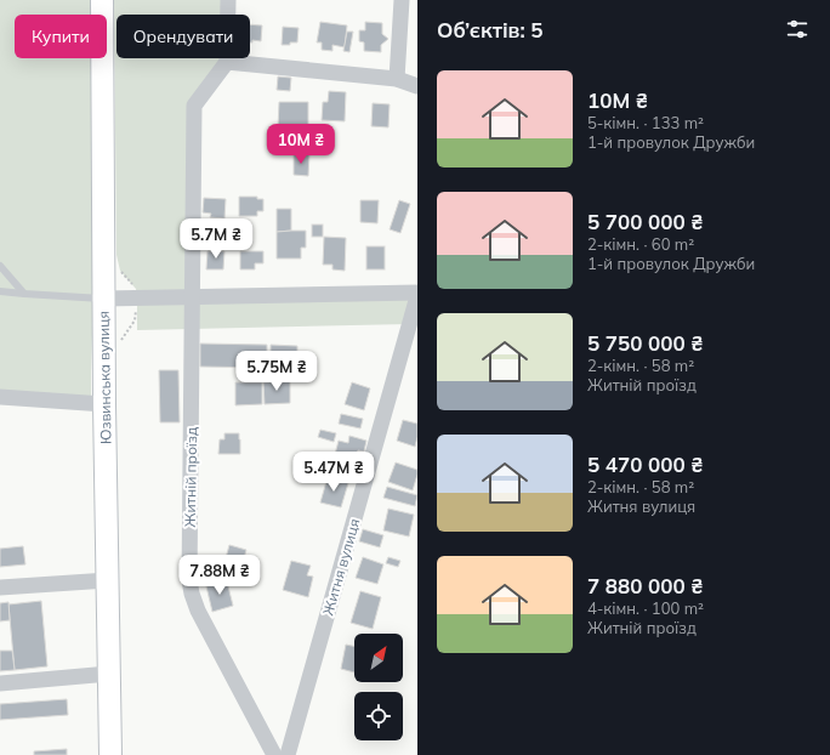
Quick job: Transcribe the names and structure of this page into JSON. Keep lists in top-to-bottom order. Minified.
{"streets":{"main road":["Юзвинська вулиця"],"street":["Житній проїзд","Житня вулиця"]},"north":"top right","page":{"heading":"Об’єктів: 5","chip":["Купити","Орендувати"],"list":[{"name":"10M ₴","note":"5-кімн. · 133 m² · 1-й провулок Дружби"},{"name":"5 700 000 ₴","note":"2-кімн. · 60 m² · 1-й провулок Дружби"},{"name":"5 750 000 ₴","note":"2-кімн. · 58 m² · Житній проїзд"},{"name":"5 470 000 ₴","note":"2-кімн. · 58 m² · Житня вулиця"},{"name":"7 880 000 ₴","note":"4-кімн. · 100 m² · Житній проїзд"}],"price":["10M ₴","5.7M ₴","5.75M ₴","5.47M ₴","7.88M ₴"]}}
